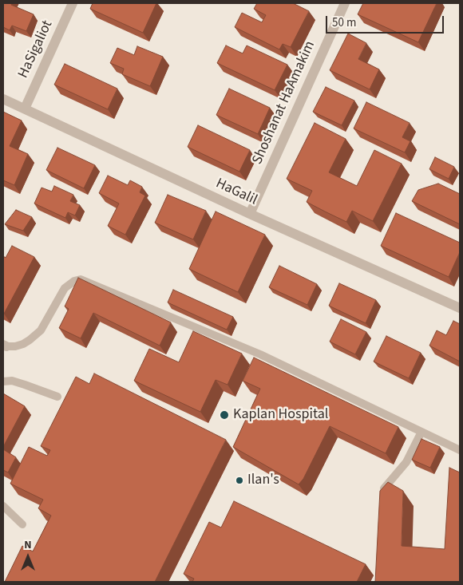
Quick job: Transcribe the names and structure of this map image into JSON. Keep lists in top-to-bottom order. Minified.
{"streets":{"street":["HaSigaliot","Shoshanat HaAmakim","HaGalil"]},"crossings":[["HaSigaliot","HaGalil"],["Shoshanat HaAmakim","HaGalil"]],"places":["Kaplan Hospital","Ilan's"],"scale_bar":"50 m","north":"top"}
